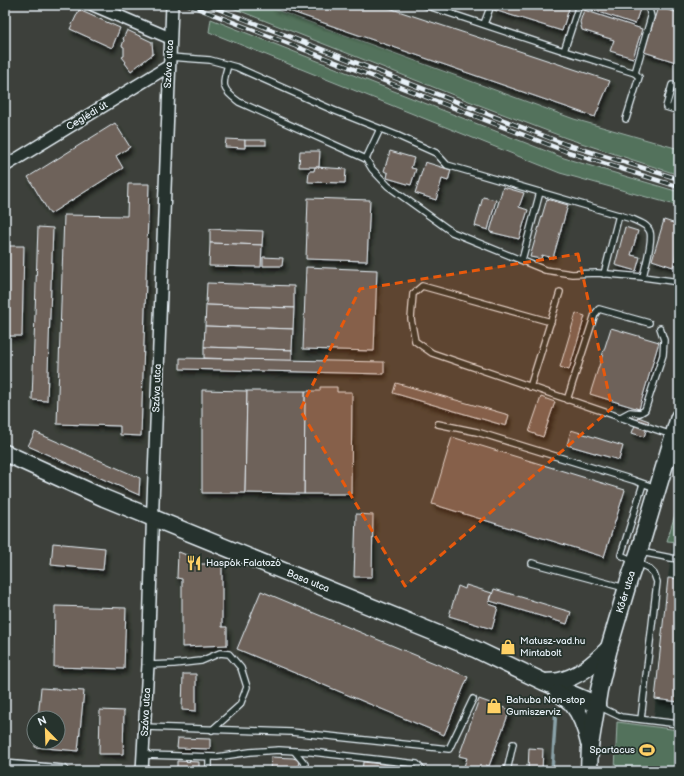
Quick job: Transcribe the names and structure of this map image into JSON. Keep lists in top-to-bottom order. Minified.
{"streets":{"street":["Száva utca","Ceglédi út","Basa utca","Kőér utca"]},"crossings":[["Száva utca","Ceglédi út"],["Száva utca","Basa utca"],["Basa utca","Kőér utca"]],"places":{"restaurant":["Haspók Falatozó"],"shop":["Matusz-vad.hu Mintabolt","Bahuba Non-stop Gumiszerviz"],"sports":["Spartacus"]},"north":"top left"}
